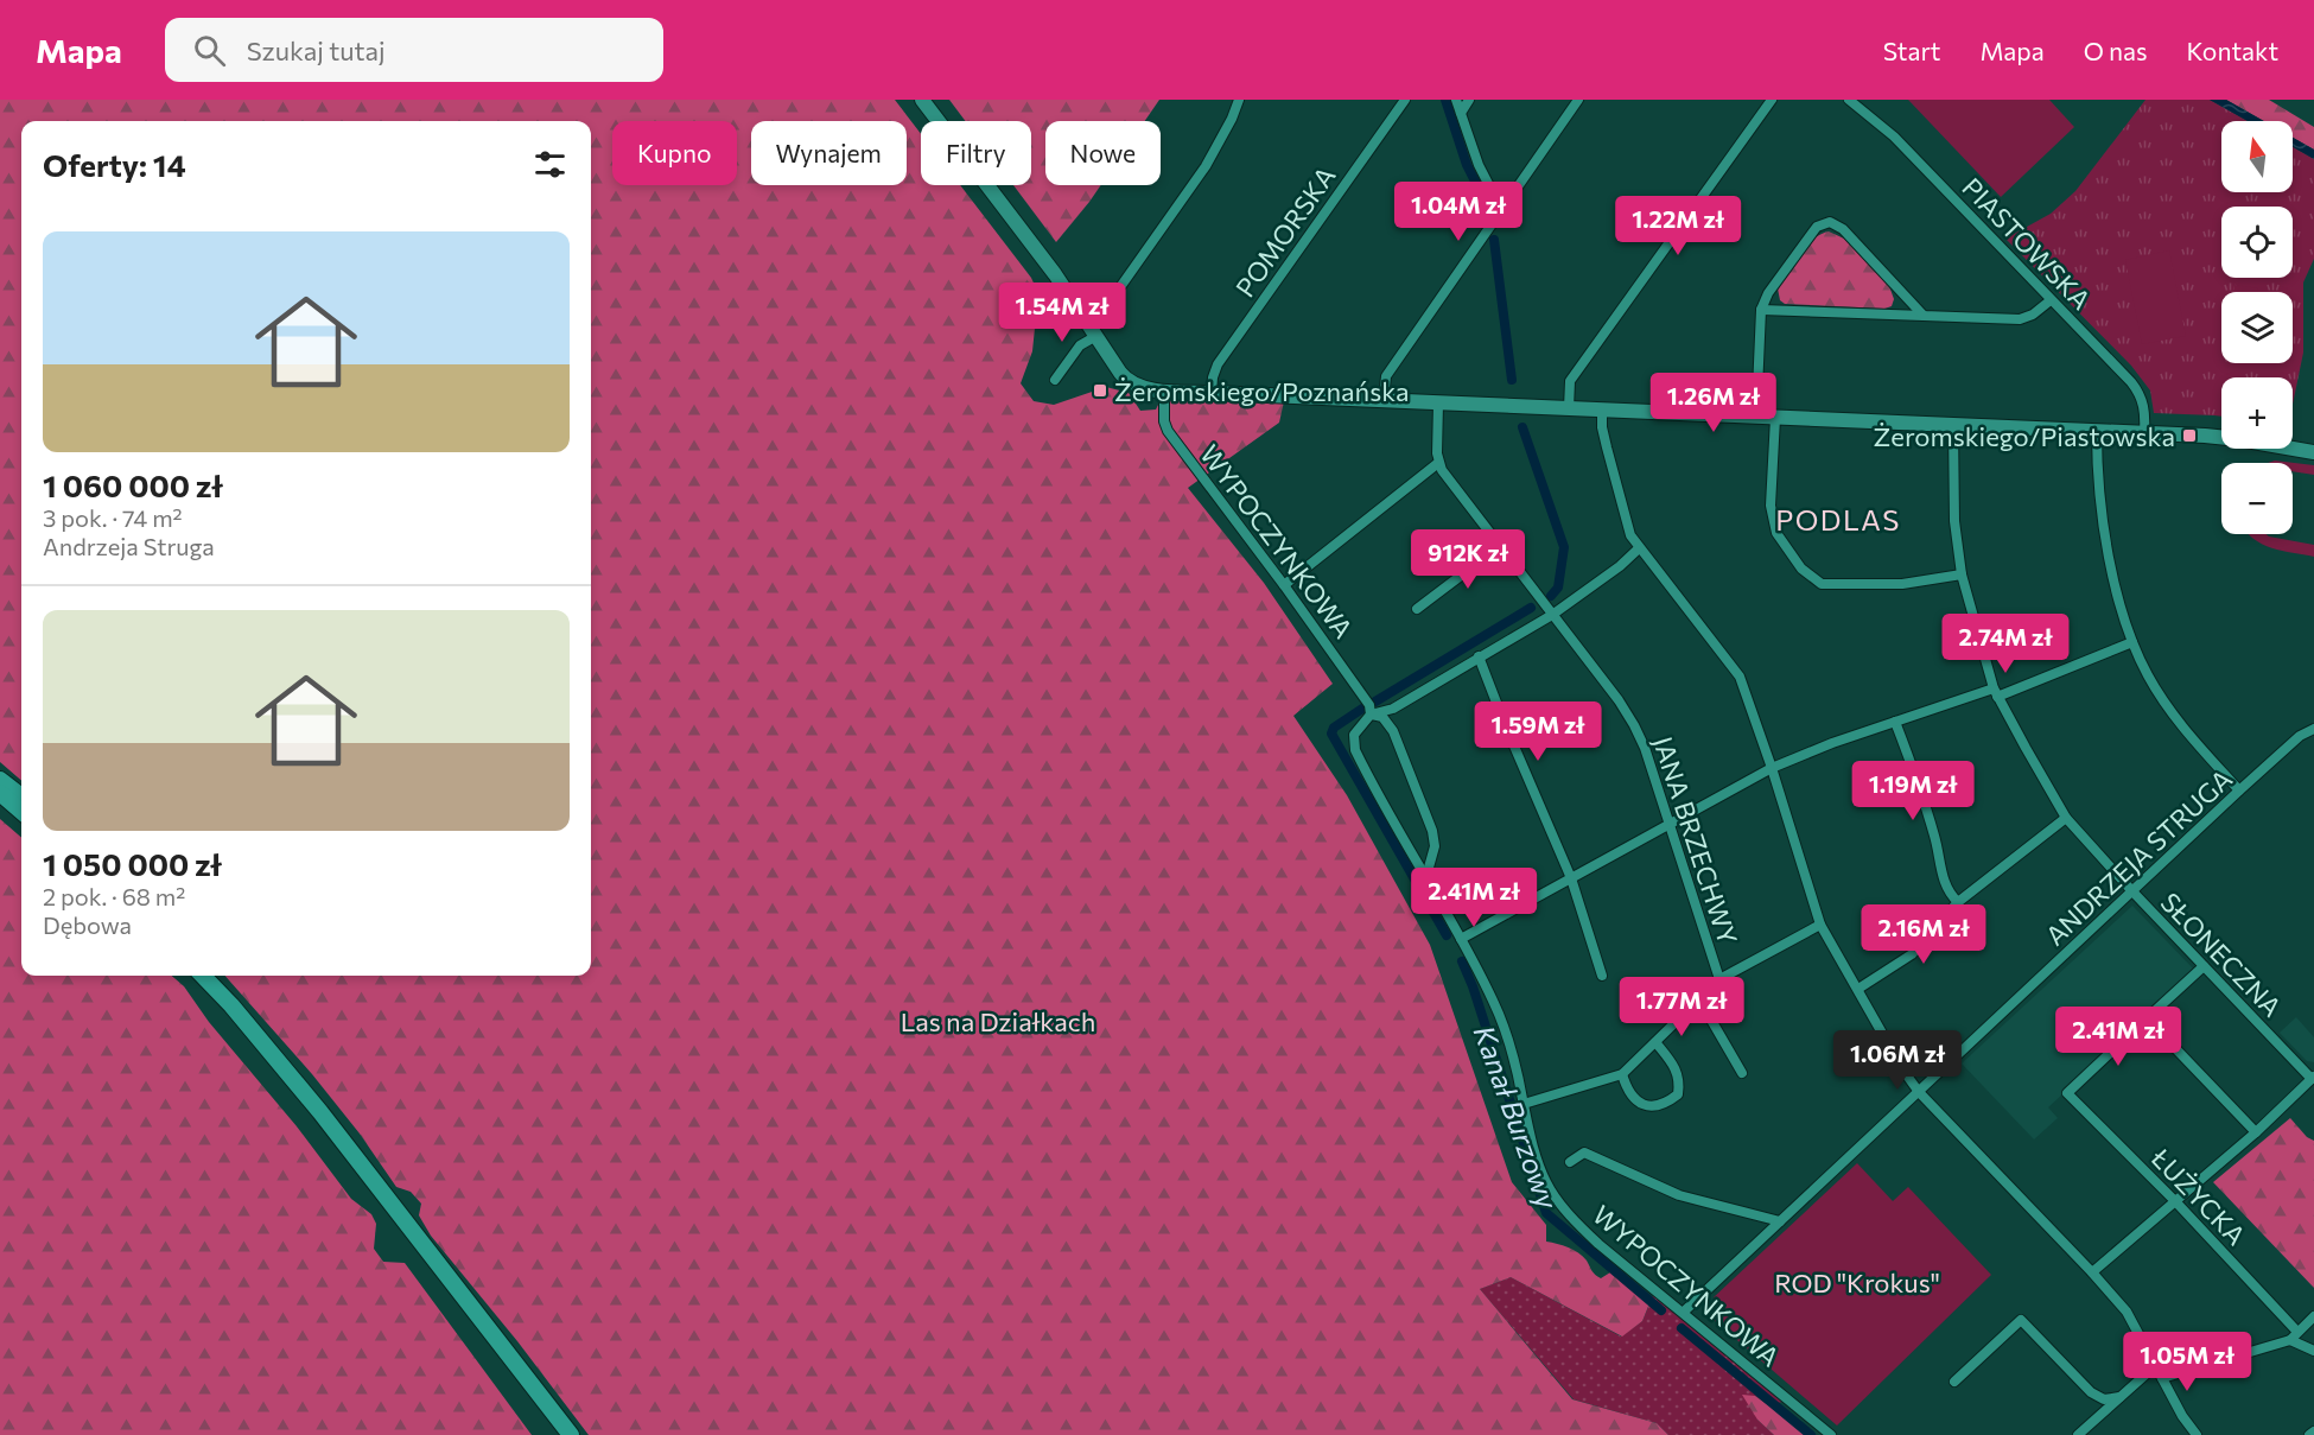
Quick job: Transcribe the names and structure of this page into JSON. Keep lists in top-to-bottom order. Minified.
{"streets":{"street":["POMORSKA","PIASTOWSKA","WYPOCZYNKOWA","JANA BRZECHWY","ANDRZEJA STRUGA","SŁONECZNA","ŁUŻYCKA"]},"crossings":[["WYPOCZYNKOWA","JANA BRZECHWY"],["WYPOCZYNKOWA","ANDRZEJA STRUGA"],["ANDRZEJA STRUGA","SŁONECZNA"]],"districts":["PODLAS"],"water":["Kanał Burzowy"],"parks":["Las na Działkach","ROD \"Krokus\""],"places":{"transit":["Żeromskiego/Poznańska","Żeromskiego/Piastowska"]},"north":"top","page":{"header":"Mapa","search":"Szukaj tutaj","nav":["Start","Mapa","O nas","Kontakt"],"map_buttons":["+","−"],"chip":["Kupno","Wynajem","Filtry","Nowe"],"heading":"Oferty: 14","price":["1.04M zł","1.22M zł","1.54M zł","1.26M zł","912K zł","2.74M zł","1.59M zł","1.19M zł","2.41M zł","2.16M zł","1.77M zł","2.41M zł","1.06M zł","1.05M zł"],"list":[{"name":"1 060 000 zł","note":"3 pok. · 74 m² · Andrzeja Struga"},{"name":"1 050 000 zł","note":"2 pok. · 68 m² · Dębowa"}]}}
